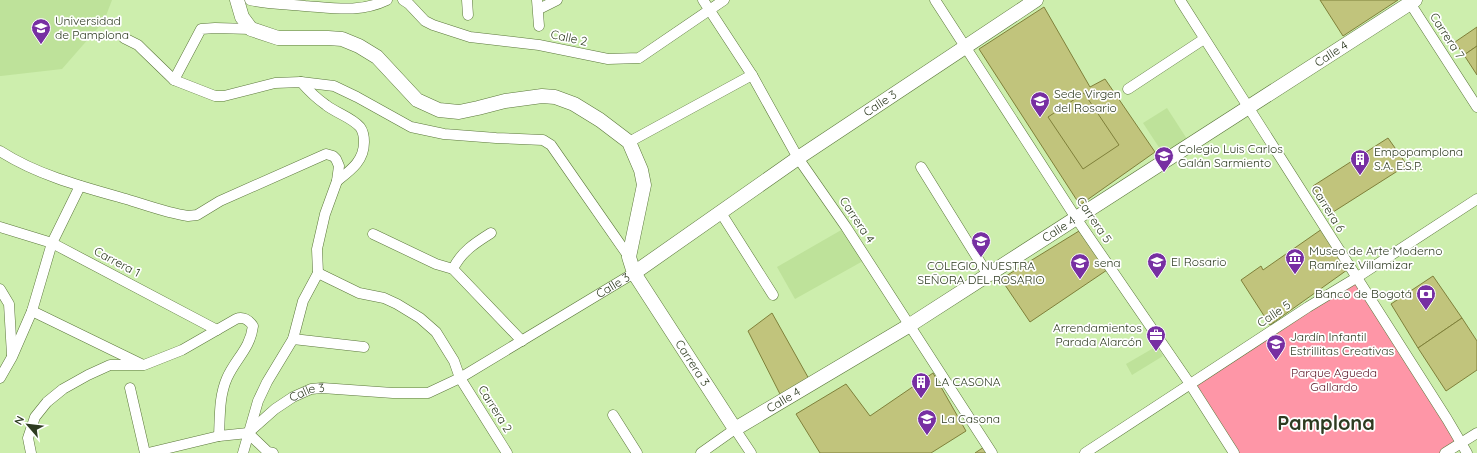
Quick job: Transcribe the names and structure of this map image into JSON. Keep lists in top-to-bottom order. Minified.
{"streets":{"main road":["Calle 4","Calle 3","Carrera 3"],"street":["Carrera 7","Calle 2","Carrera 6","Carrera 4","Carrera 5","Carrera 1","Calle 5","Carrera 2"]},"crossings":[["Carrera 7","Calle 4"],["Calle 2","Carrera 4"],["Calle 4","Carrera 6"],["Calle 4","Carrera 4"],["Calle 4","Carrera 5"],["Calle 4","Carrera 3"],["Calle 3","Carrera 4"],["Calle 3","Carrera 5"],["Calle 3","Carrera 3"],["Calle 3","Carrera 2"],["Carrera 6","Calle 5"],["Carrera 5","Calle 5"]],"districts":["Pamplona"],"parks":["Parque Agueda Gallardo"],"places":{"school or university":["Universidad de Pamplona","Sede Virgen del Rosario","Colegio Luis Carlos Galán Sarmiento","COLEGIO NUESTRA SEÑORA DEL ROSARIO","El Rosario","sena","Jardín Infantil Estrillitas Creativas","La Casona"],"building":["Empopamplona S.A. E.S.P.","LA CASONA"],"museum":["Museo de Arte Moderno Ramírez Villamizar"],"bank":["Banco de Bogotá"],"office":["Arrendamientos Parada Alarcón"]},"north":"top left"}
